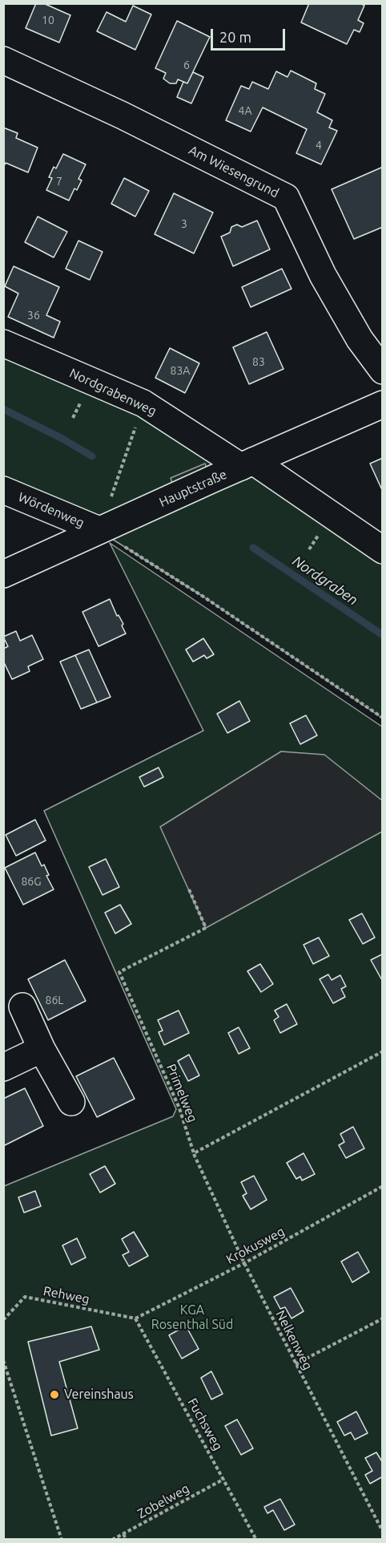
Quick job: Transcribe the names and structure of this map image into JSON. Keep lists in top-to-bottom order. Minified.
{"streets":{"street":["Am Wiesengrund","Nordgrabenweg","Hauptstraße","Wördenweg"],"path":["Primelweg","Krokusweg","Rehweg","Nelkenweg","Fuchsweg","Zobelweg"]},"crossings":[["Nordgrabenweg","Hauptstraße"],["Hauptstraße","Wördenweg"],["Primelweg","Nelkenweg"],["Krokusweg","Rehweg"],["Krokusweg","Nelkenweg"],["Krokusweg","Fuchsweg"],["Rehweg","Fuchsweg"],["Fuchsweg","Zobelweg"]],"water":["Nordgraben"],"parks":["KGA Rosenthal Süd"],"places":["Vereinshaus"],"house_numbers":["10","6","4A","4","7","3","36","83","83A","86G","86L"],"scale_bar":"20 m"}
